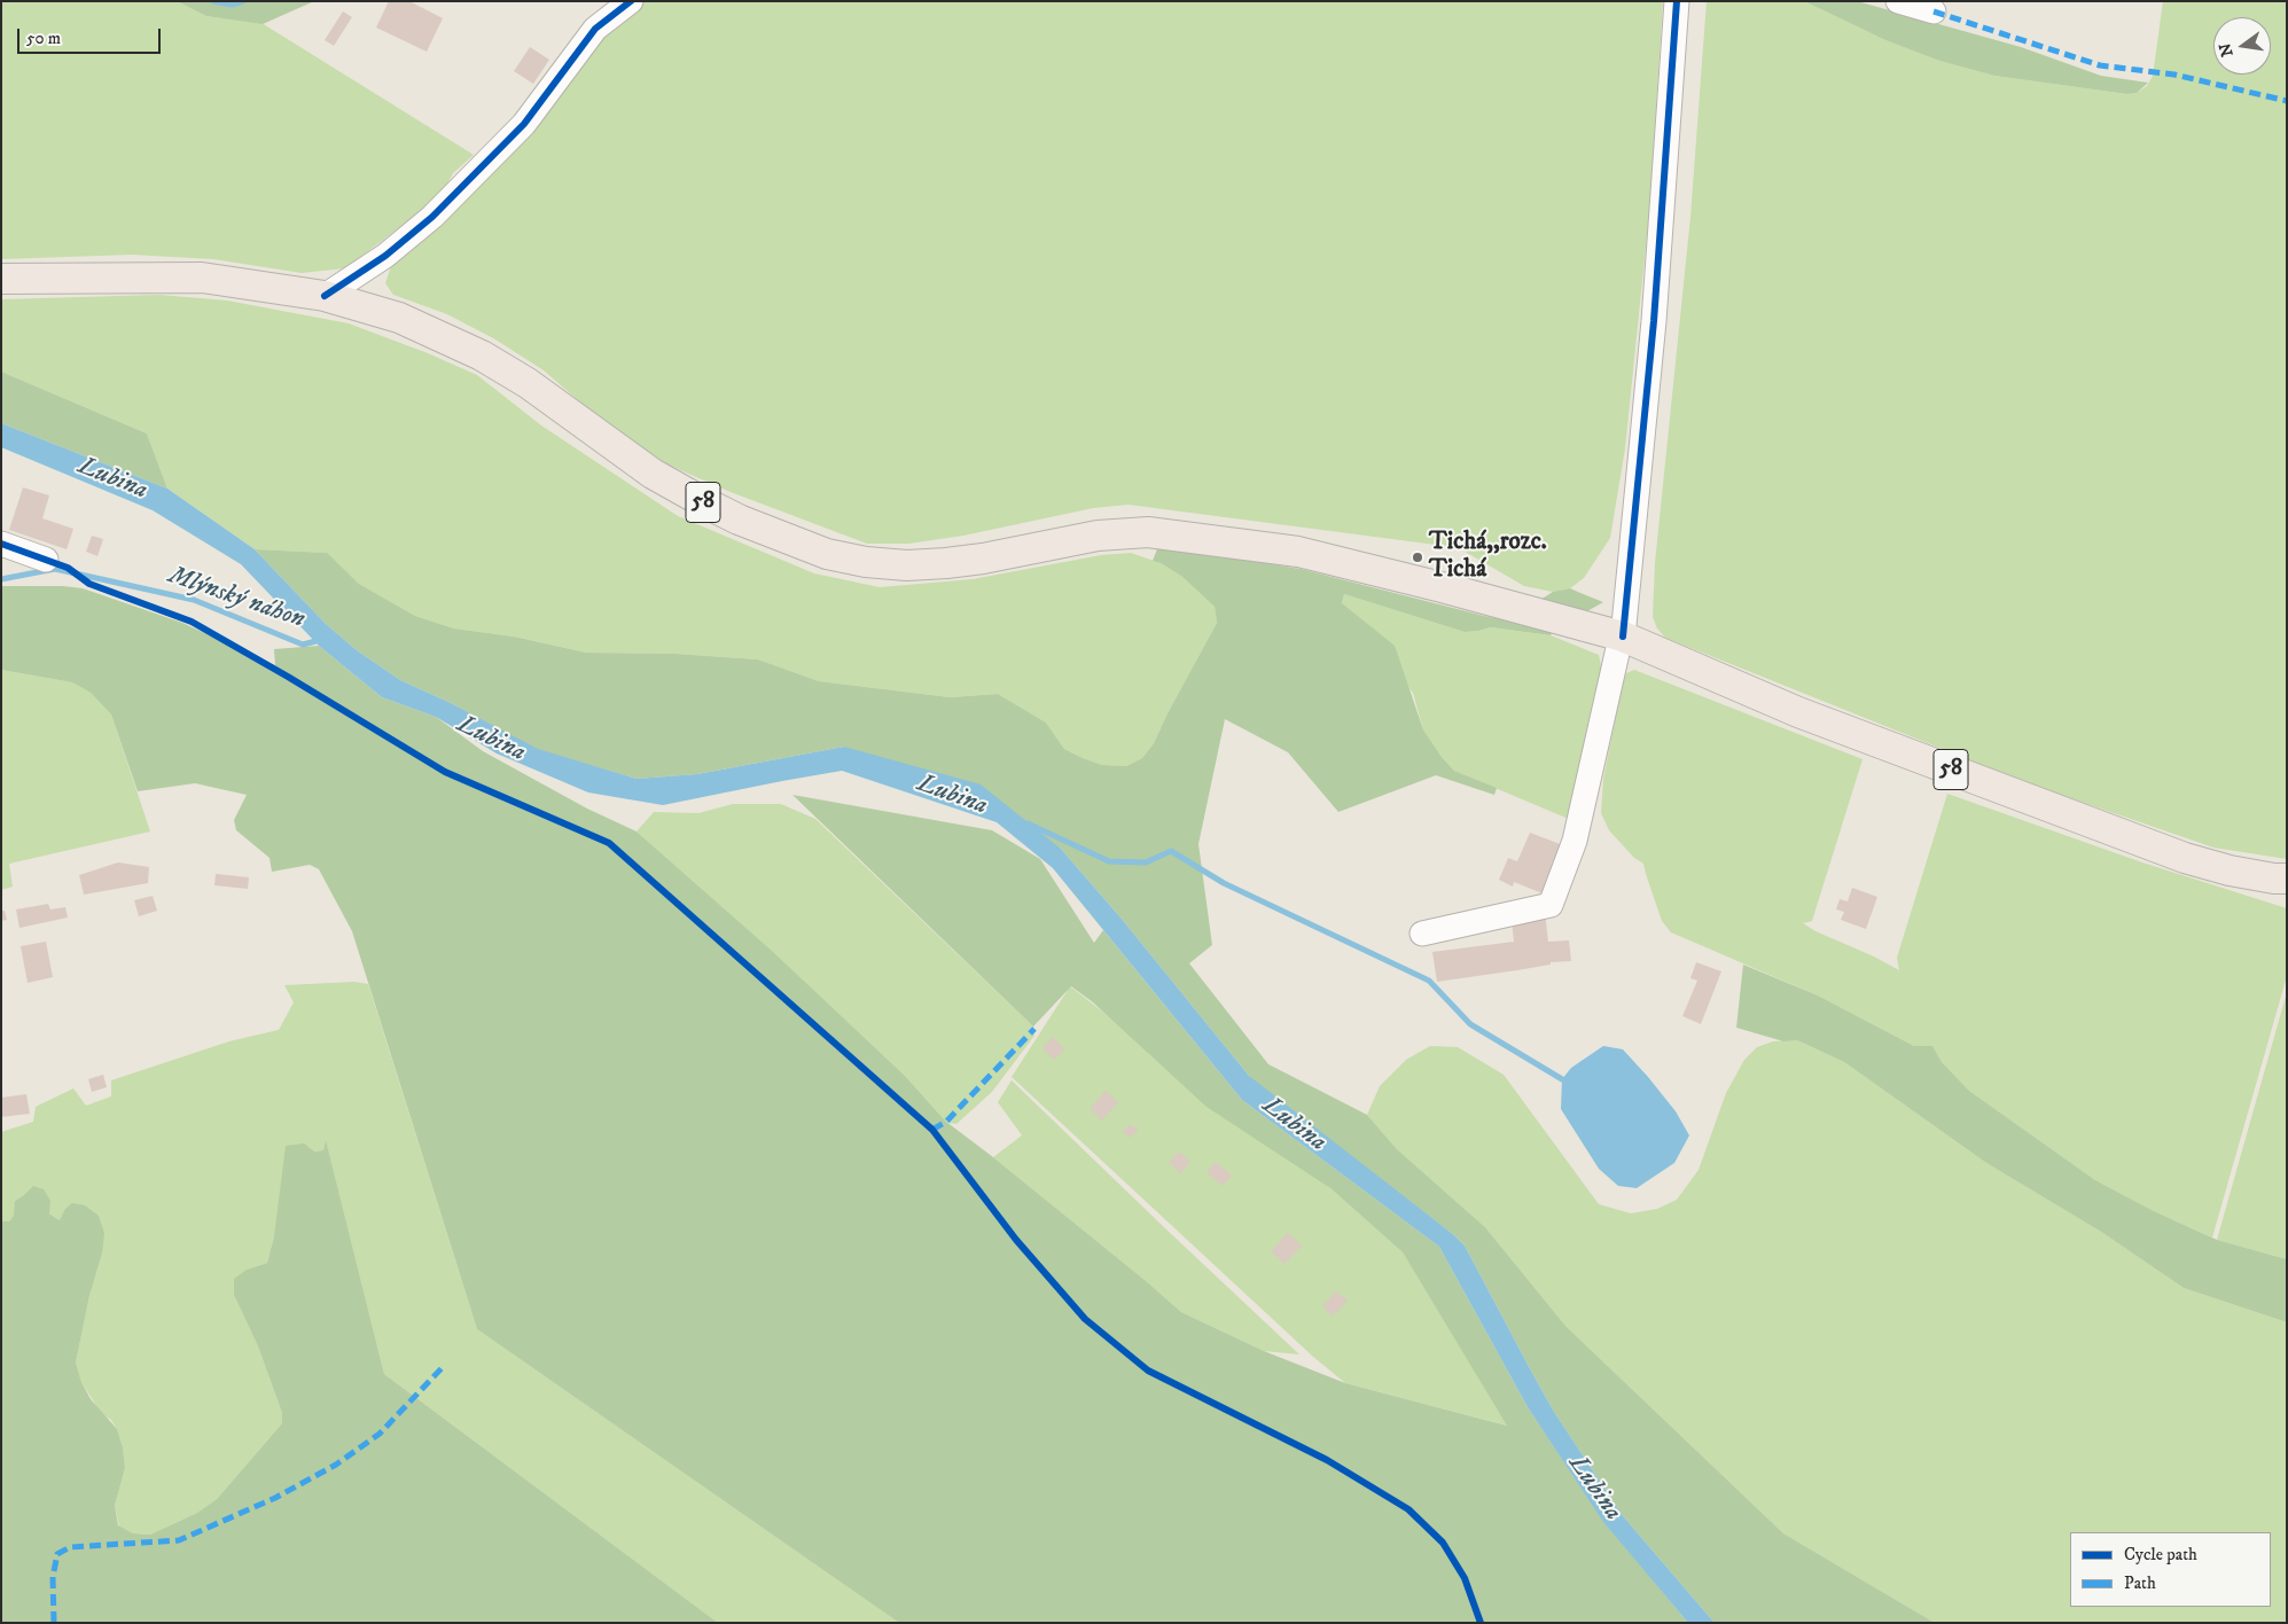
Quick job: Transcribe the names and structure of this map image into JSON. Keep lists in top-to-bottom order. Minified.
{"streets":{"main road":["58"]},"water":["Lubina","Mlýnský náhon"],"places":["Tichá,,rozc. Tichá"],"legend":["Cycle path","Path"],"scale_bar":"50 m","north":"left"}
